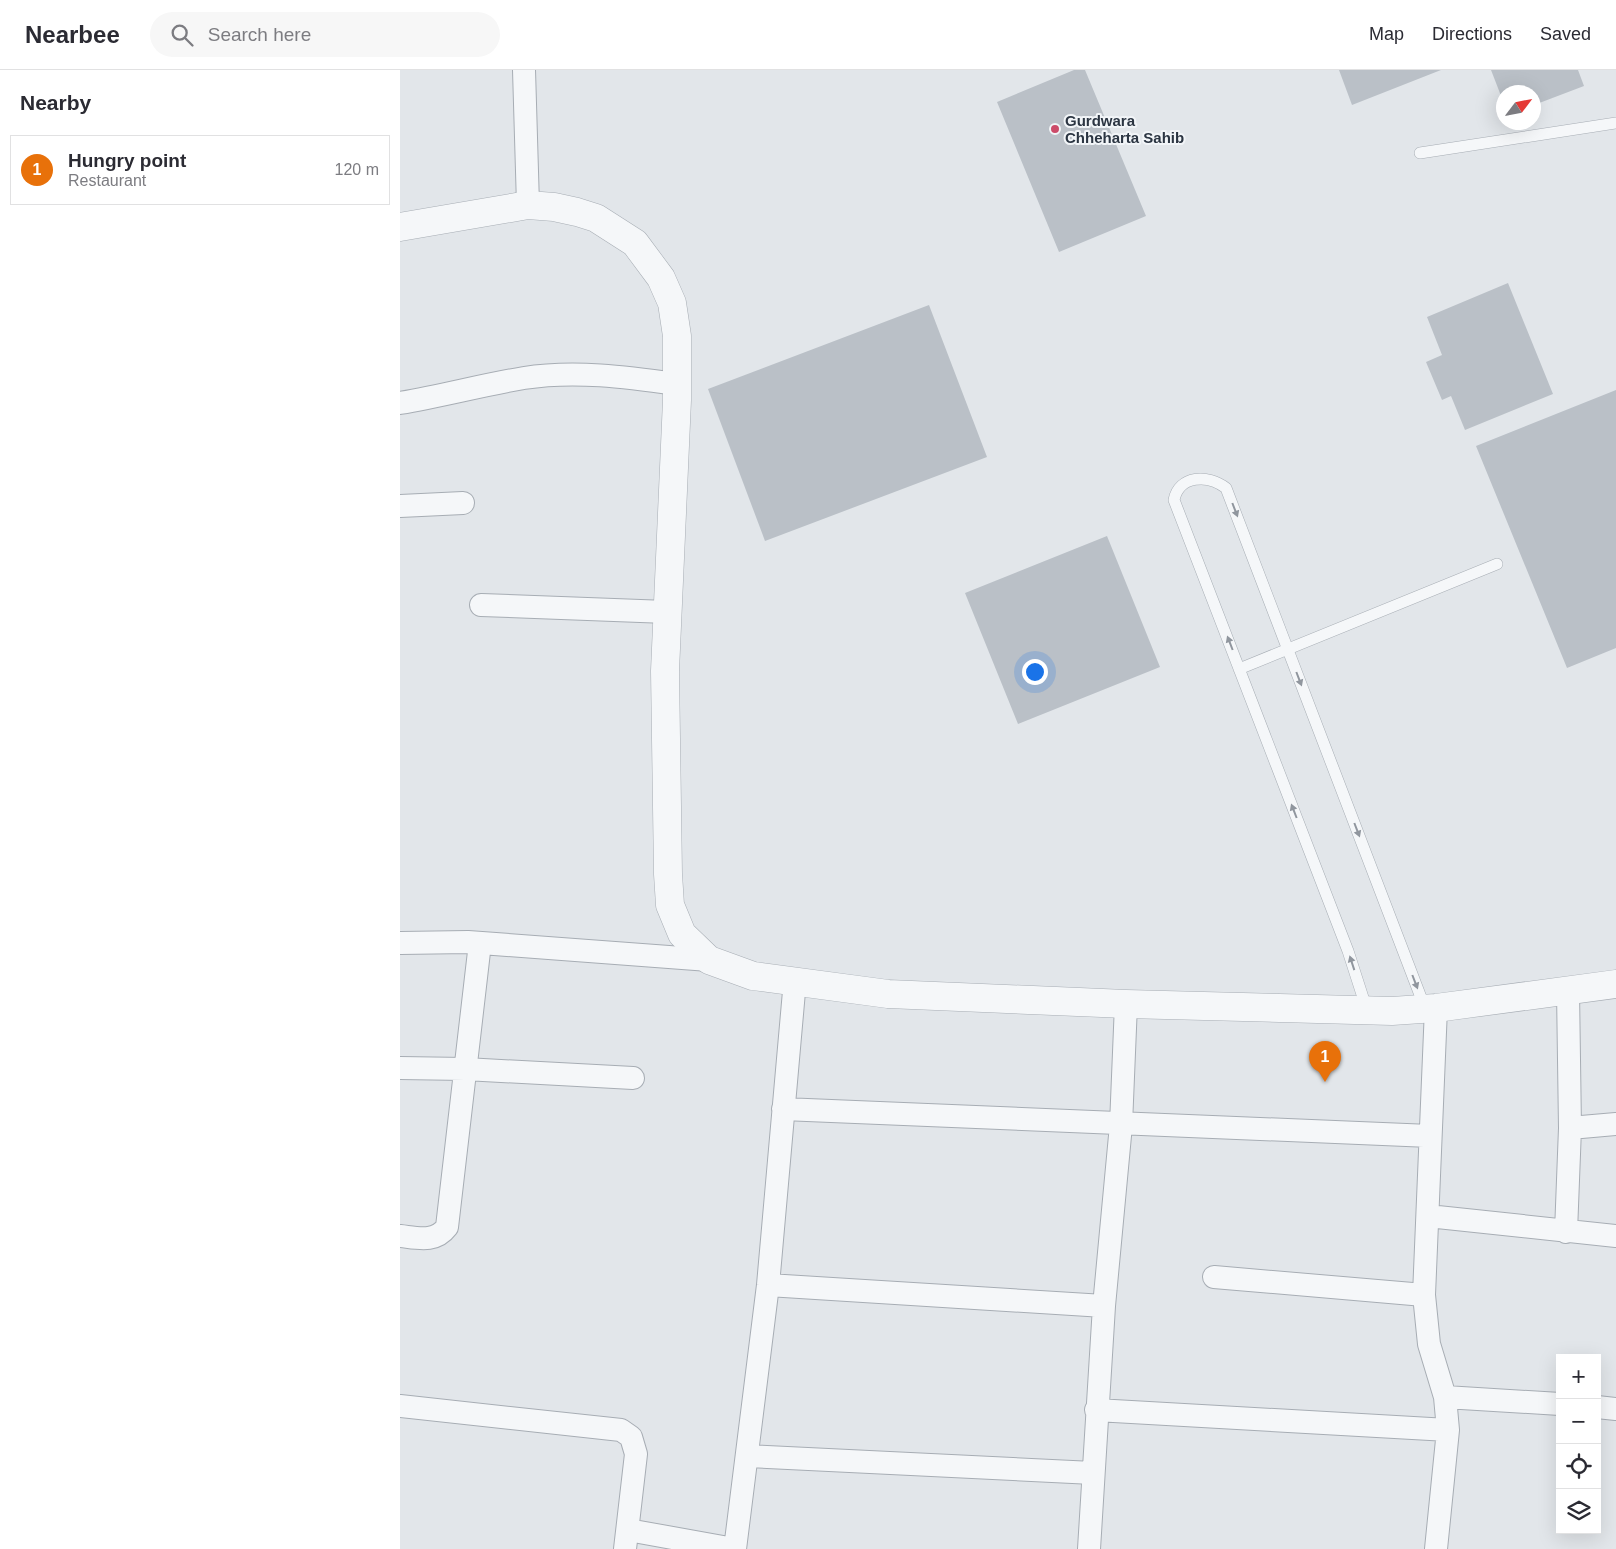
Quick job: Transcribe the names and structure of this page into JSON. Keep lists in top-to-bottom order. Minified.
{"places":["Gurdwara Chheharta Sahib"],"north":"top right","page":{"header":"Nearbee","search":"Search here","nav":["Map","Directions","Saved"],"heading":"Nearby","list":[{"mark":"1","name":"Hungry point","note":"Restaurant","value":"120 m"}],"pins":"1","map_buttons":["+","−"]}}
